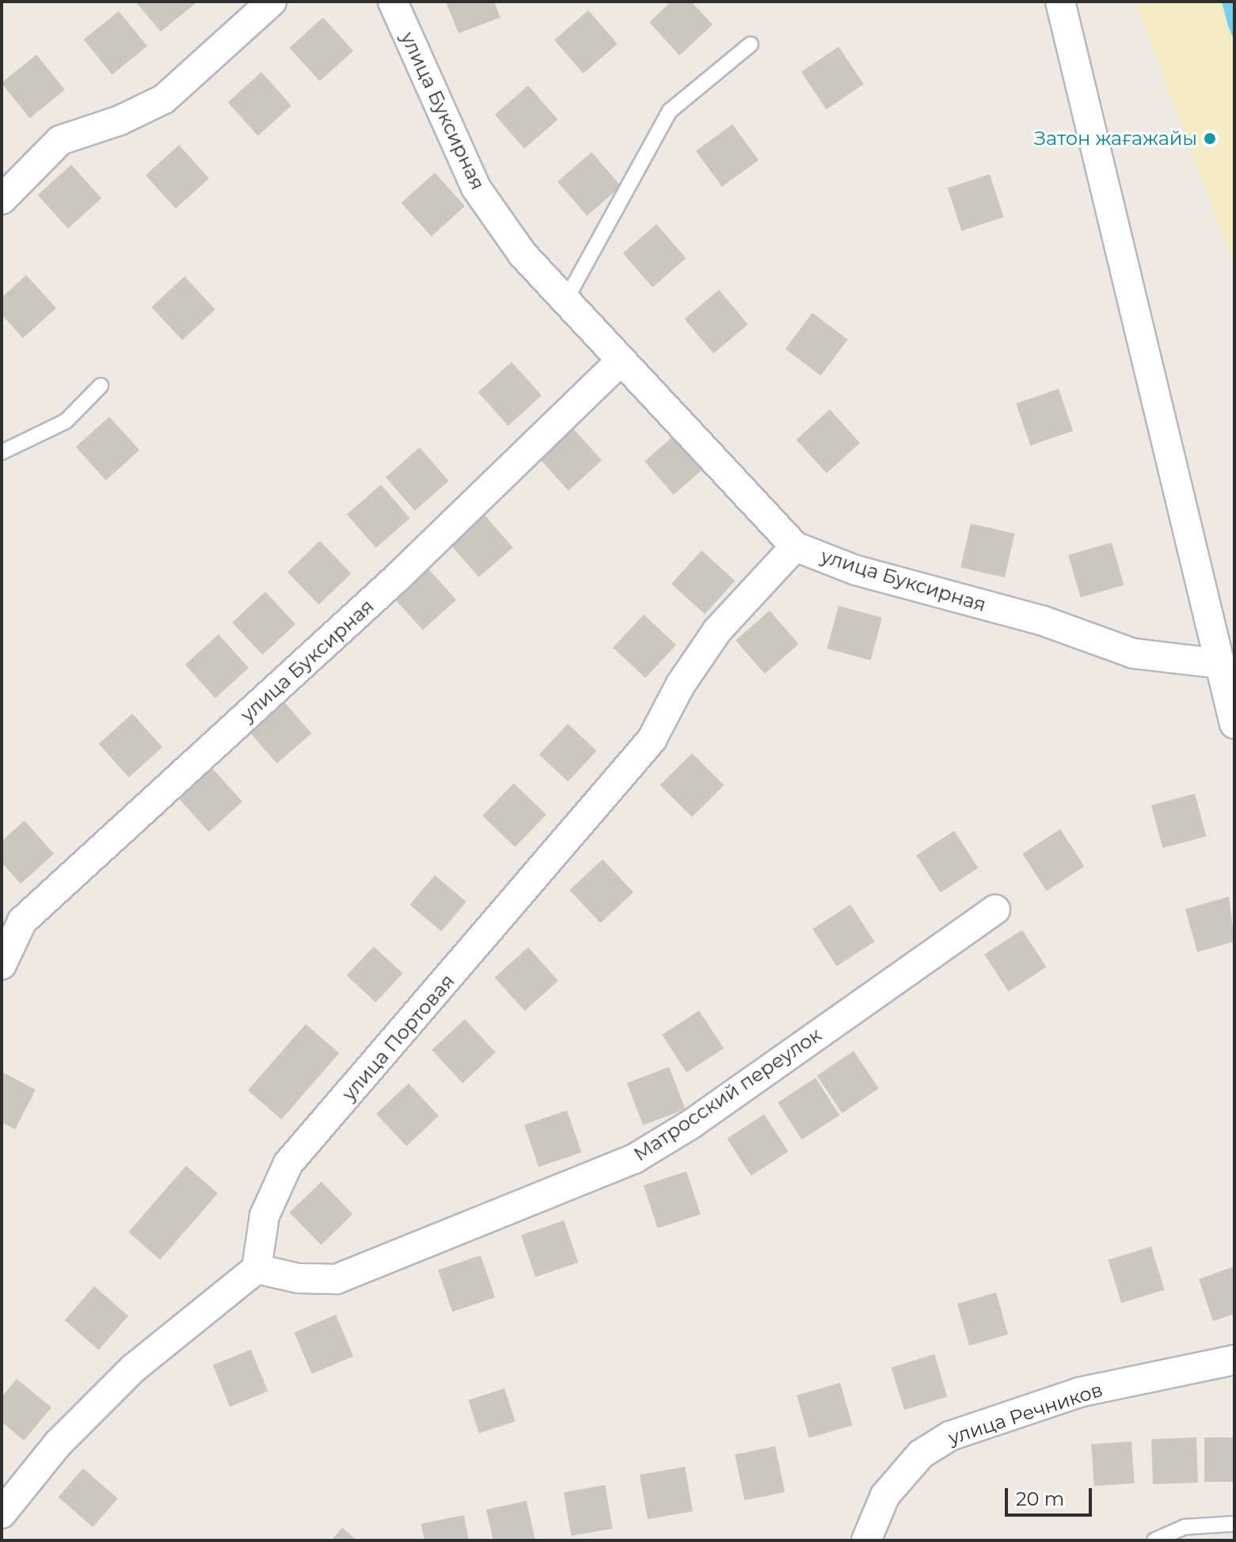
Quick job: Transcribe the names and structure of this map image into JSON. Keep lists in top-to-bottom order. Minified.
{"streets":{"street":["улица Буксирная","улица Портовая","Матросский переулок","улица Речников"]},"crossings":[["улица Буксирная","улица Портовая"],["улица Портовая","Матросский переулок"]],"places":["Затон жағажайы"],"scale_bar":"20 m"}
